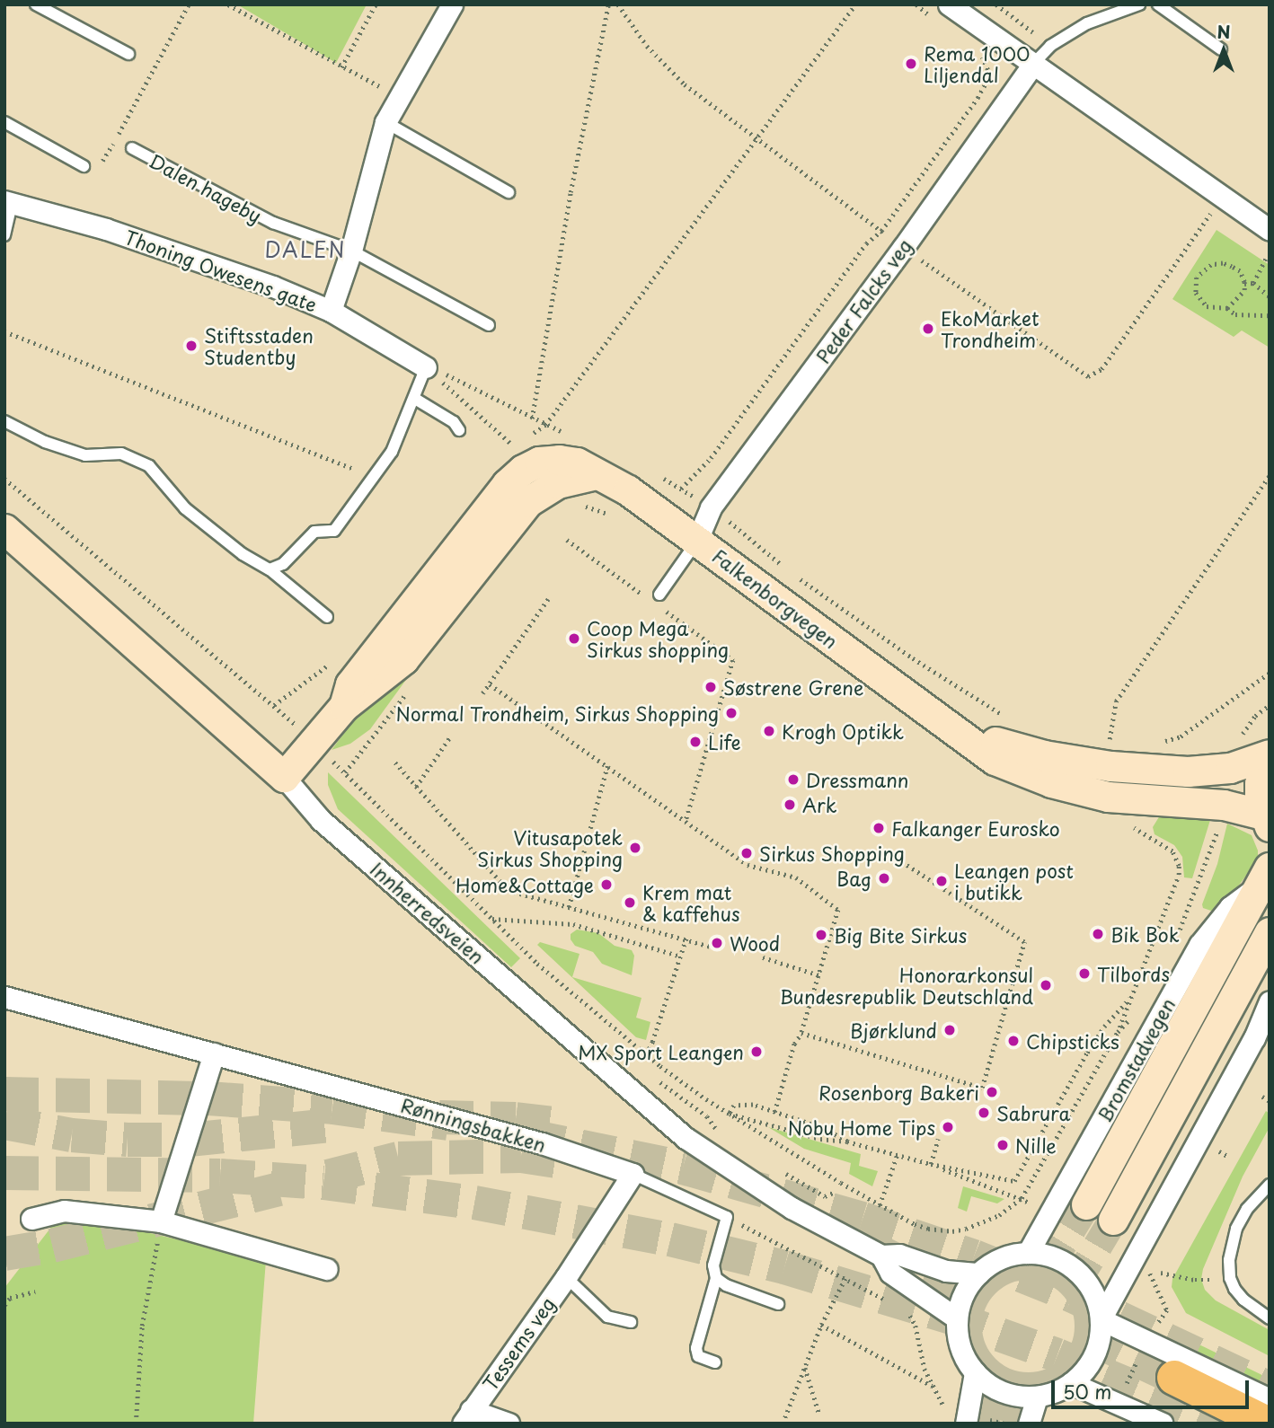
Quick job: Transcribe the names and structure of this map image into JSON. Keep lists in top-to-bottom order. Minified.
{"streets":{"main road":["Falkenborgvegen","Innherredsveien","Bromstadvegen"],"street":["Thoning Owesens gate","Peder Falcks veg","Rønningsbakken","Tessems veg"],"lane":["Dalen hageby"]},"crossings":[["Peder Falcks veg","Falkenborgvegen"],["Falkenborgvegen","Innherredsveien"],["Innherredsveien","Bromstadvegen"],["Rønningsbakken","Tessems veg"]],"districts":["DALEN"],"places":["Rema 1000 Liljendal","EkoMarket Trondheim","Stiftsstaden Studentby","Coop Mega Sirkus shopping","Søstrene Grene","Normal Trondheim, Sirkus Shopping","Krogh Optikk","Life","Dressmann","Ark","Falkanger Eurosko","Vitusapotek Sirkus Shopping","Sirkus Shopping","Bag","Leangen post i butikk","Home&Cottage","Krem mat & kaffehus","Bik Bok","Big Bite Sirkus","Wood","Tilbords","Honorarkonsul Bundesrepublik Deutschland","Bjørklund","Chipsticks","MX Sport Leangen","Rosenborg Bakeri","Sabrura","Nobu Home Tips","Nille"],"scale_bar":"50 m","north":"top"}
